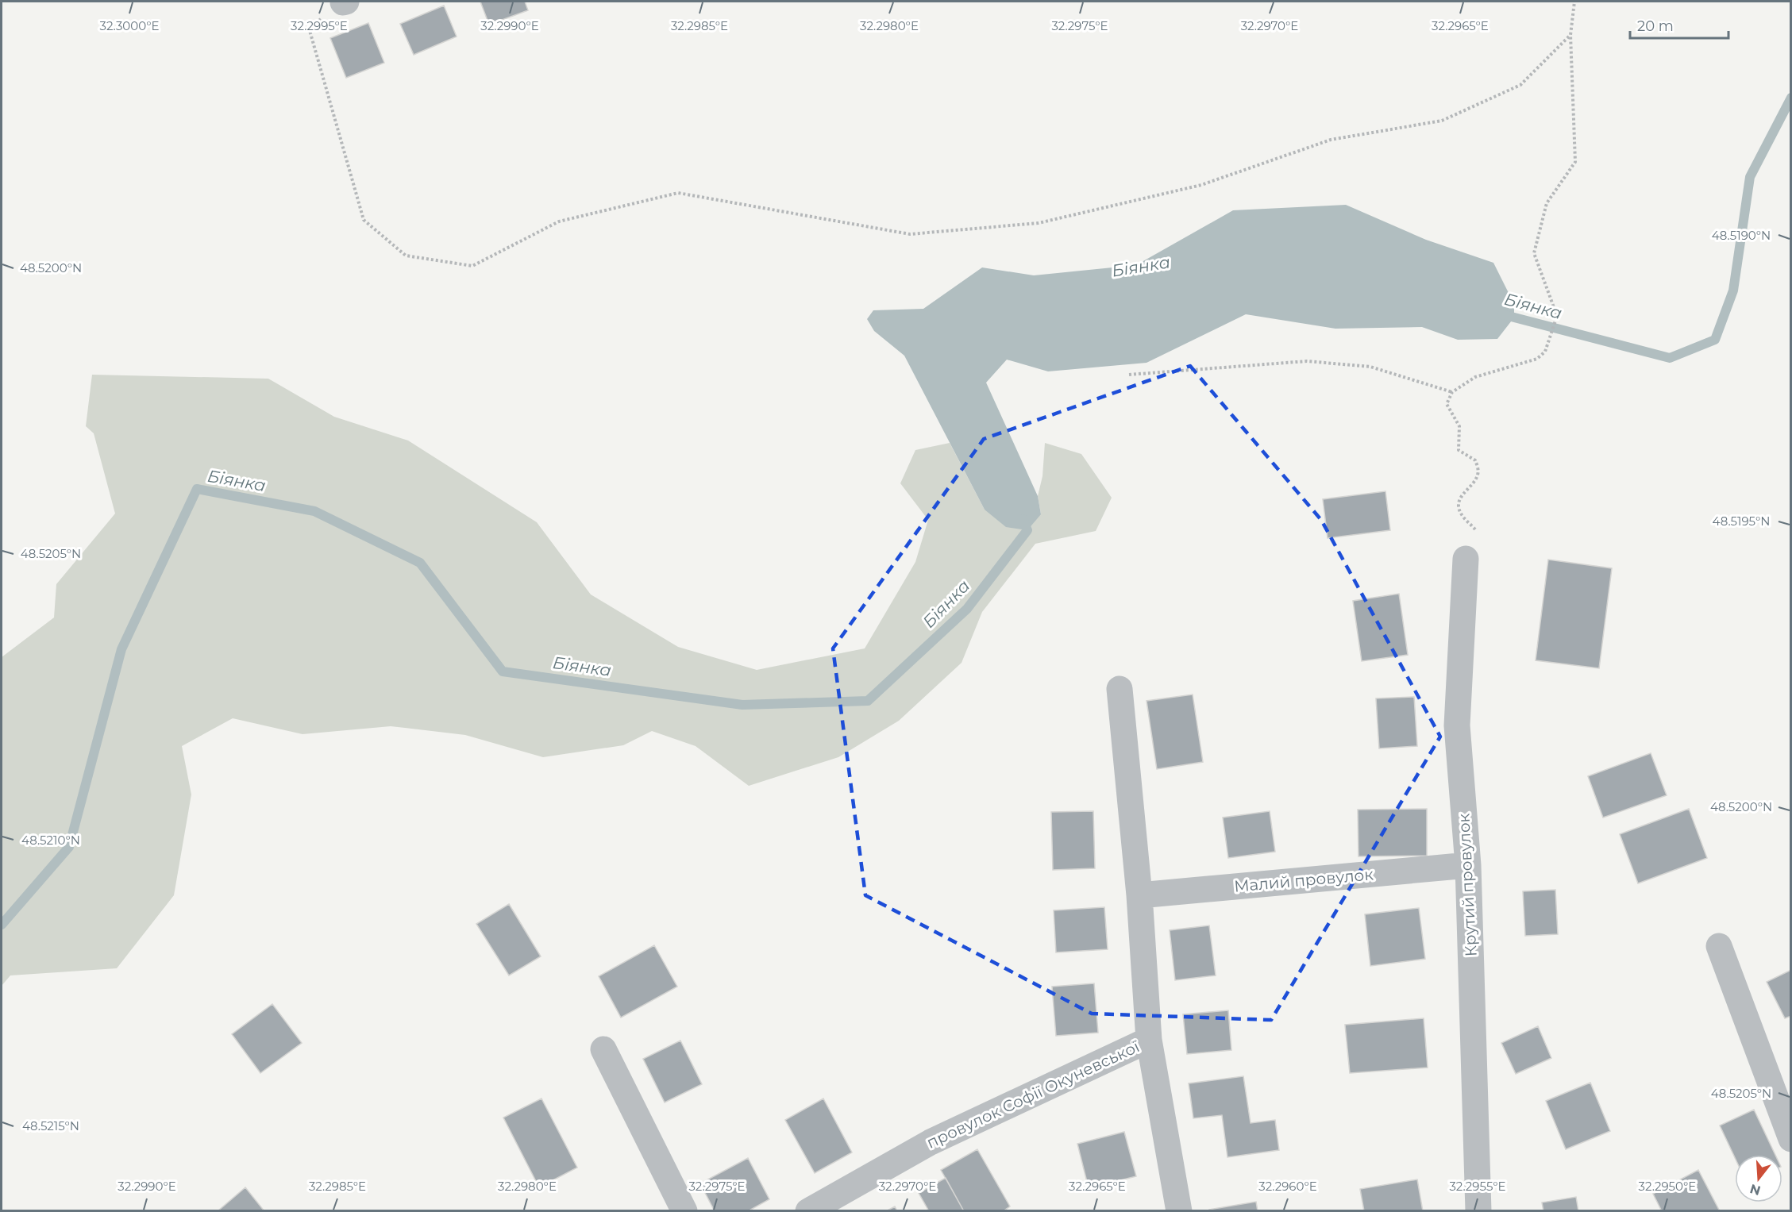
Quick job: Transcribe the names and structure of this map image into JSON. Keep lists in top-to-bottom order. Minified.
{"streets":{"street":["Малий провулок","Крутий провулок","провулок Софії Окуневської"]},"crossings":[["Малий провулок","Крутий провулок"],["Малий провулок","провулок Софії Окуневської"]],"water":["Біянка"],"scale_bar":"20 m","north":"bottom","coordinates":["32.3000°E","32.2995°E","32.2990°E","32.2985°E","32.2980°E","32.2975°E","32.2970°E","32.2965°E","48.5190°N","48.5200°N","48.5195°N","48.5205°N","48.5210°N","48.5215°N","32.2960°E","32.2955°E","32.2950°E"]}
